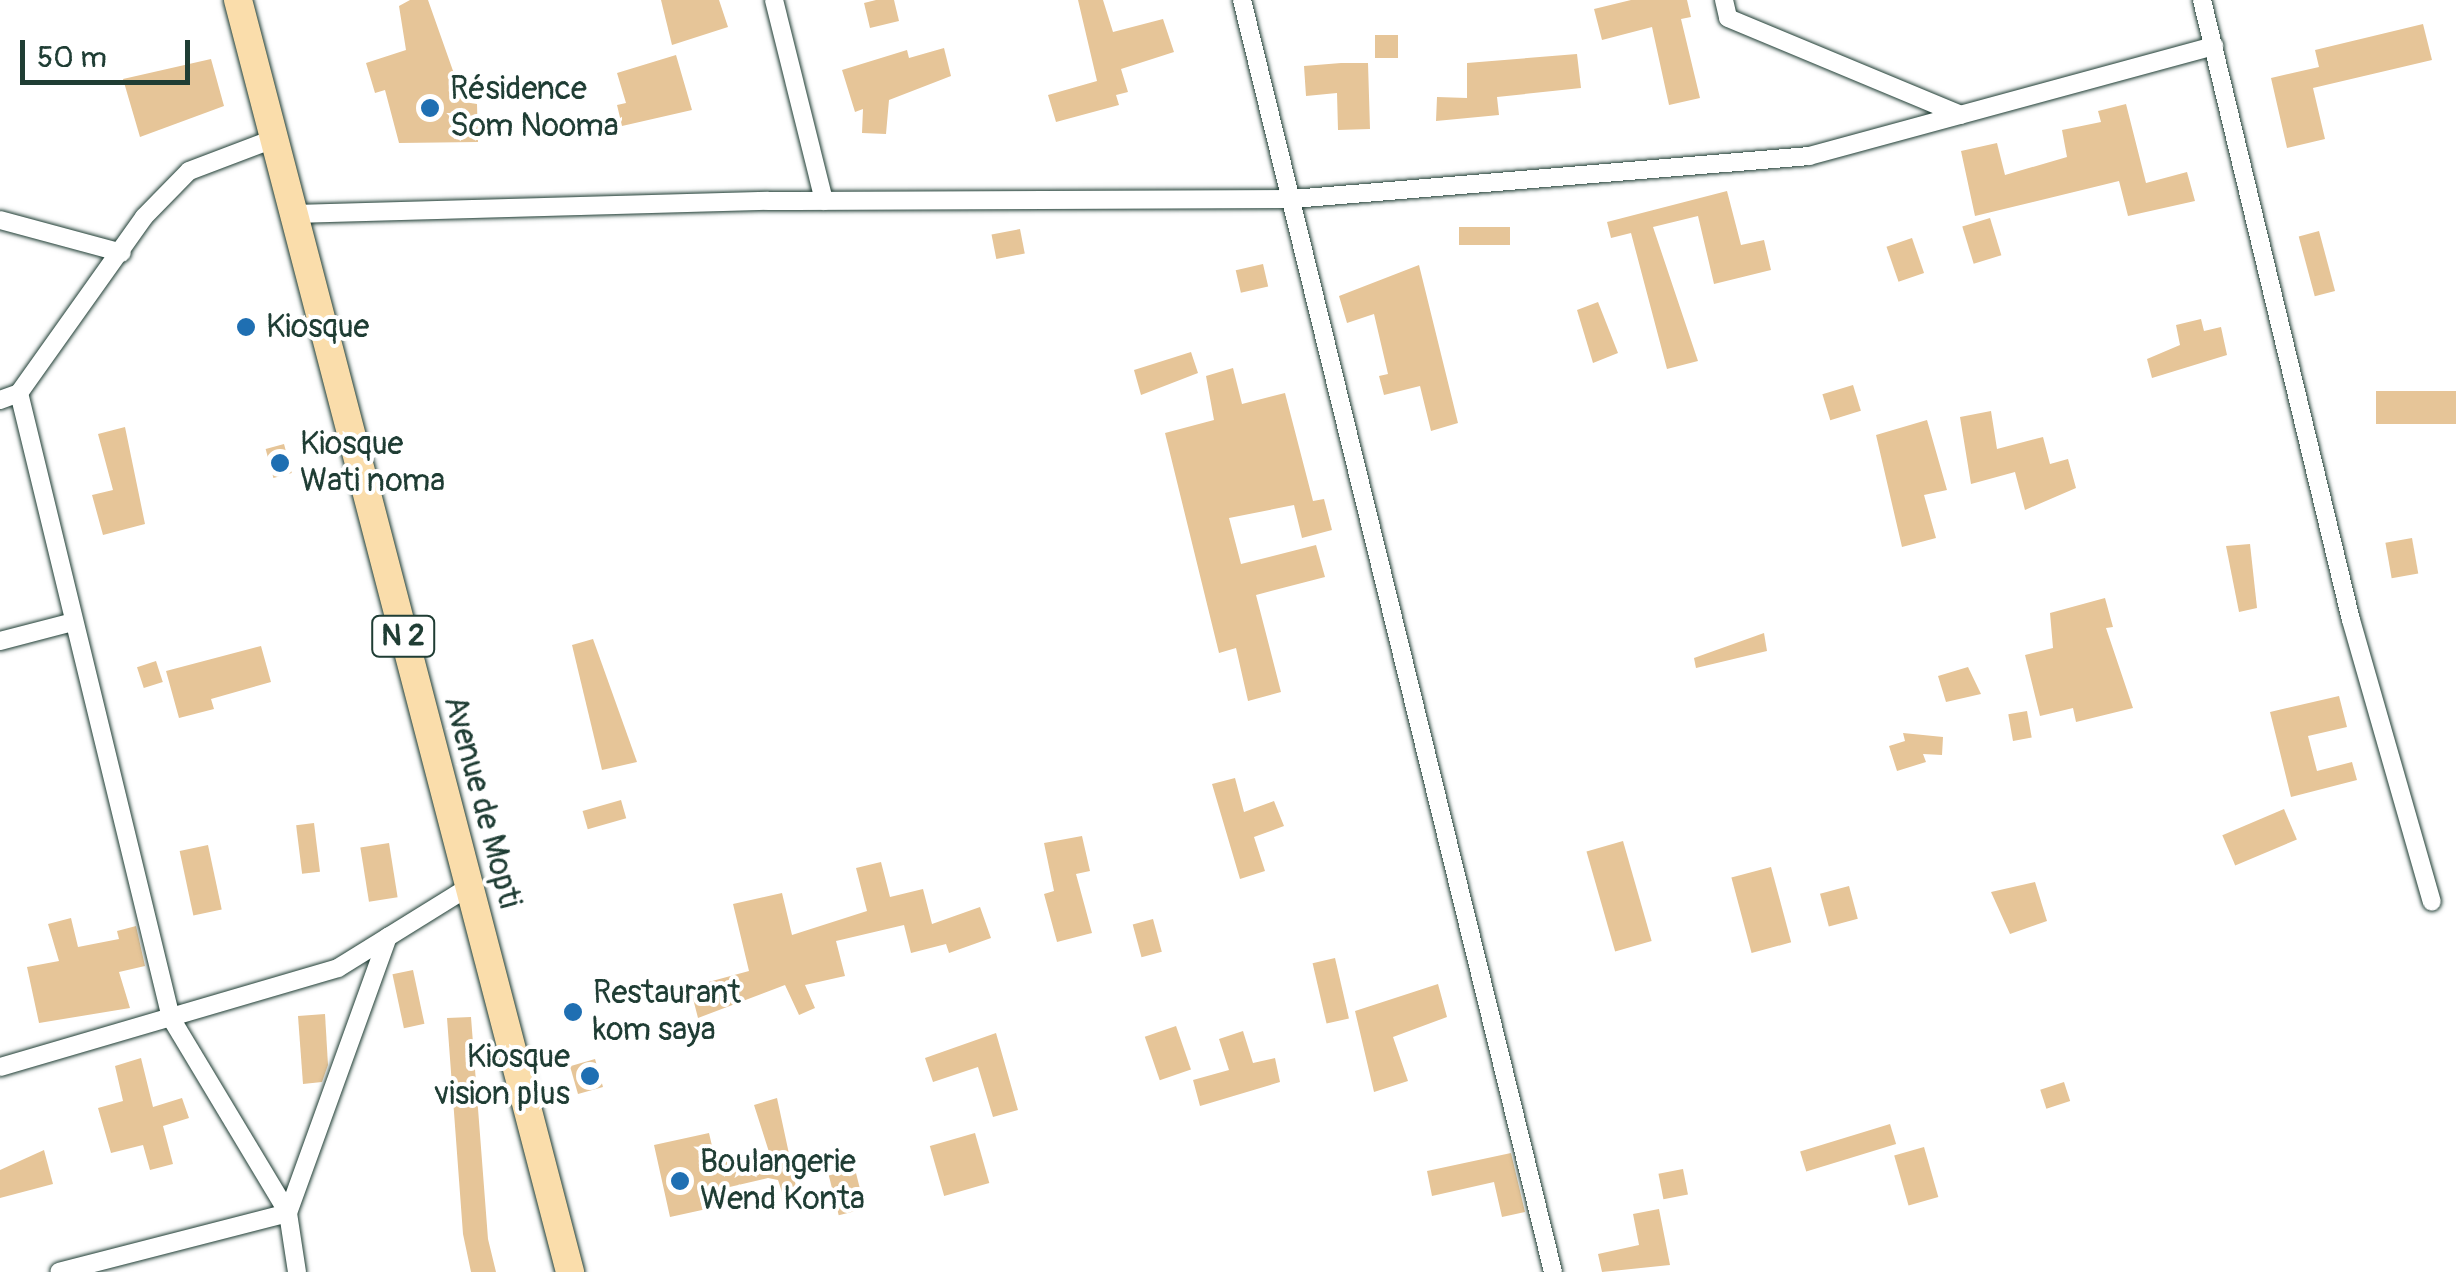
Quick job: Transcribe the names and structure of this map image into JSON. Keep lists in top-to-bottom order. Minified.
{"streets":{"main road":["N 2","Avenue de Mopti"]},"places":["Résidence Som Nooma","Kiosque","Kiosque Wati noma","Restaurant kom saya","Kiosque vision plus","Boulangerie Wend Konta"],"scale_bar":"50 m"}
